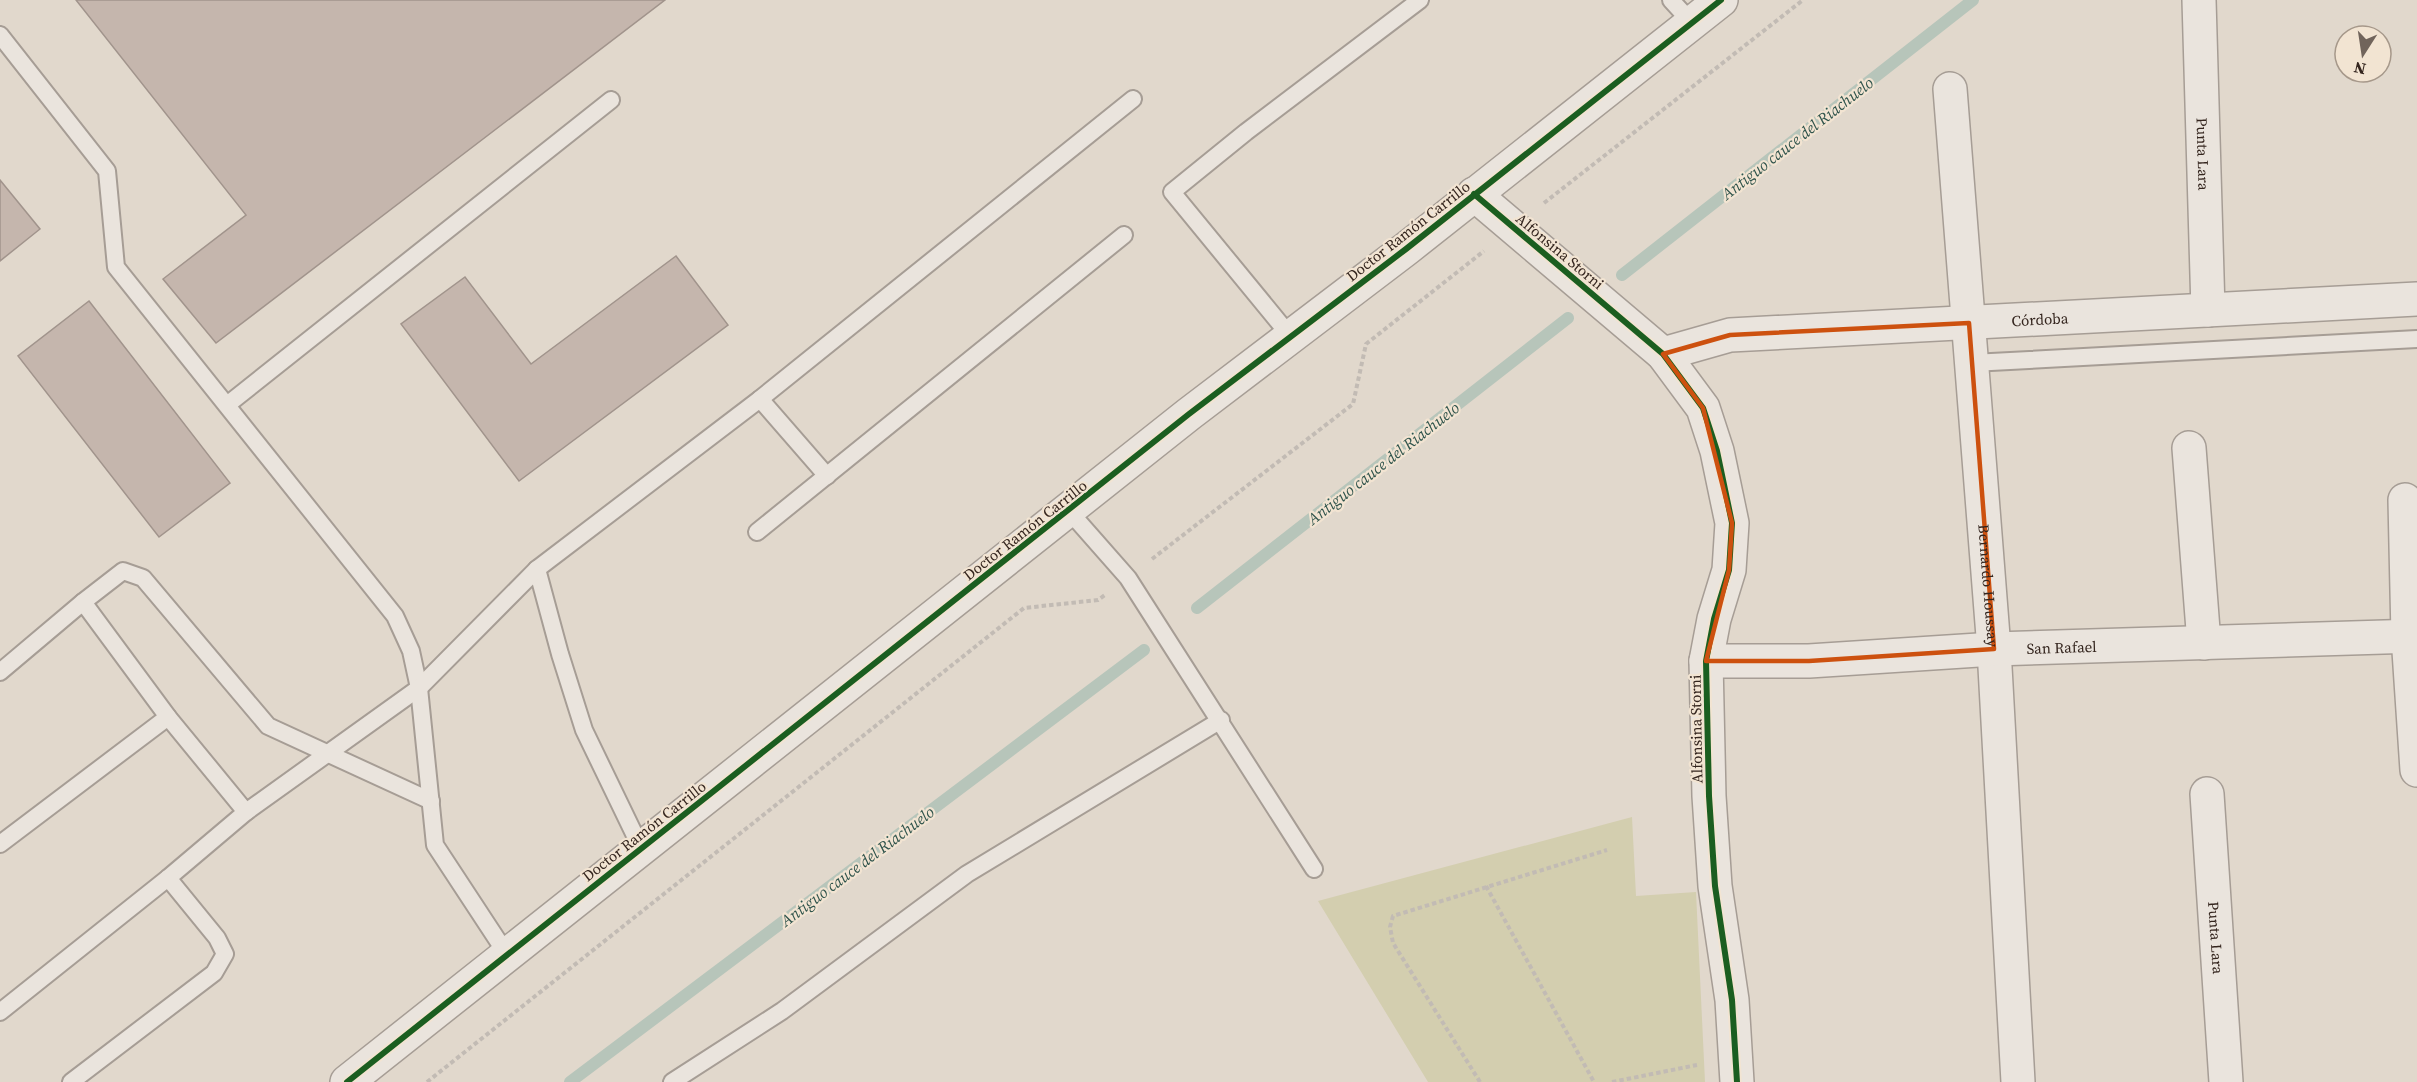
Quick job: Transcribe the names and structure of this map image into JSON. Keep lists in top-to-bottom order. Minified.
{"streets":{"street":["Punta Lara","Doctor Ramón Carrillo","Alfonsina Storni","Córdoba","Bernardo Houssay","San Rafael"]},"crossings":[["Punta Lara","Córdoba"],["Doctor Ramón Carrillo","Alfonsina Storni"],["Alfonsina Storni","Córdoba"],["Alfonsina Storni","San Rafael"],["Córdoba","Bernardo Houssay"],["Bernardo Houssay","San Rafael"]],"water":["Antiguo cauce del Riachuelo"],"north":"bottom"}
